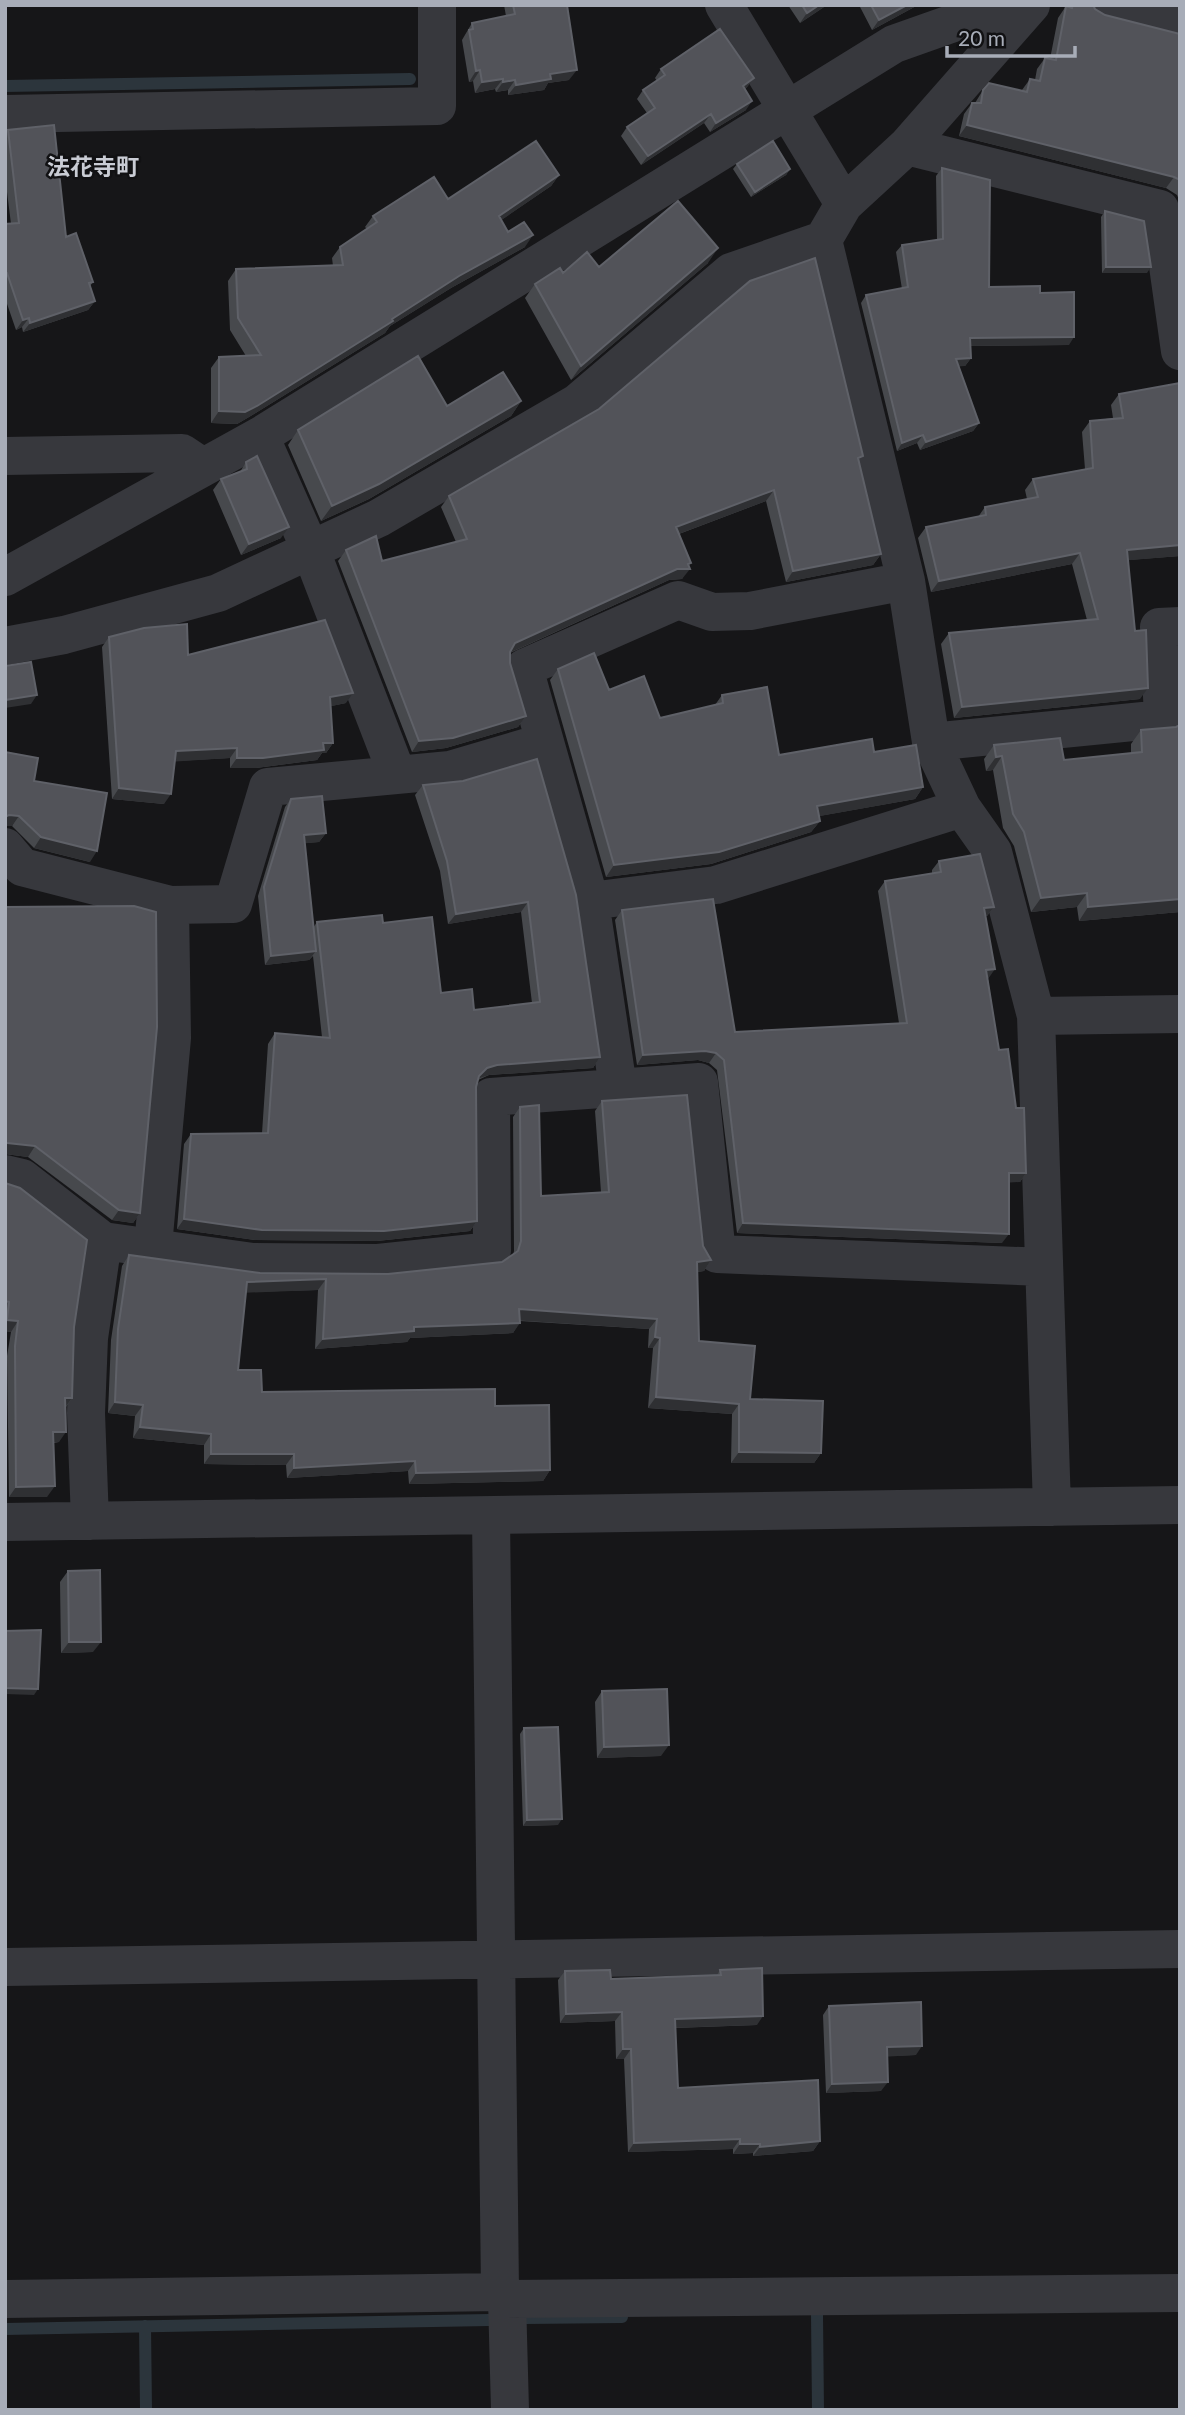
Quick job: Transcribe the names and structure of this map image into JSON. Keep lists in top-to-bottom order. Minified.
{"districts":["法花寺町"],"scale_bar":"20 m"}
